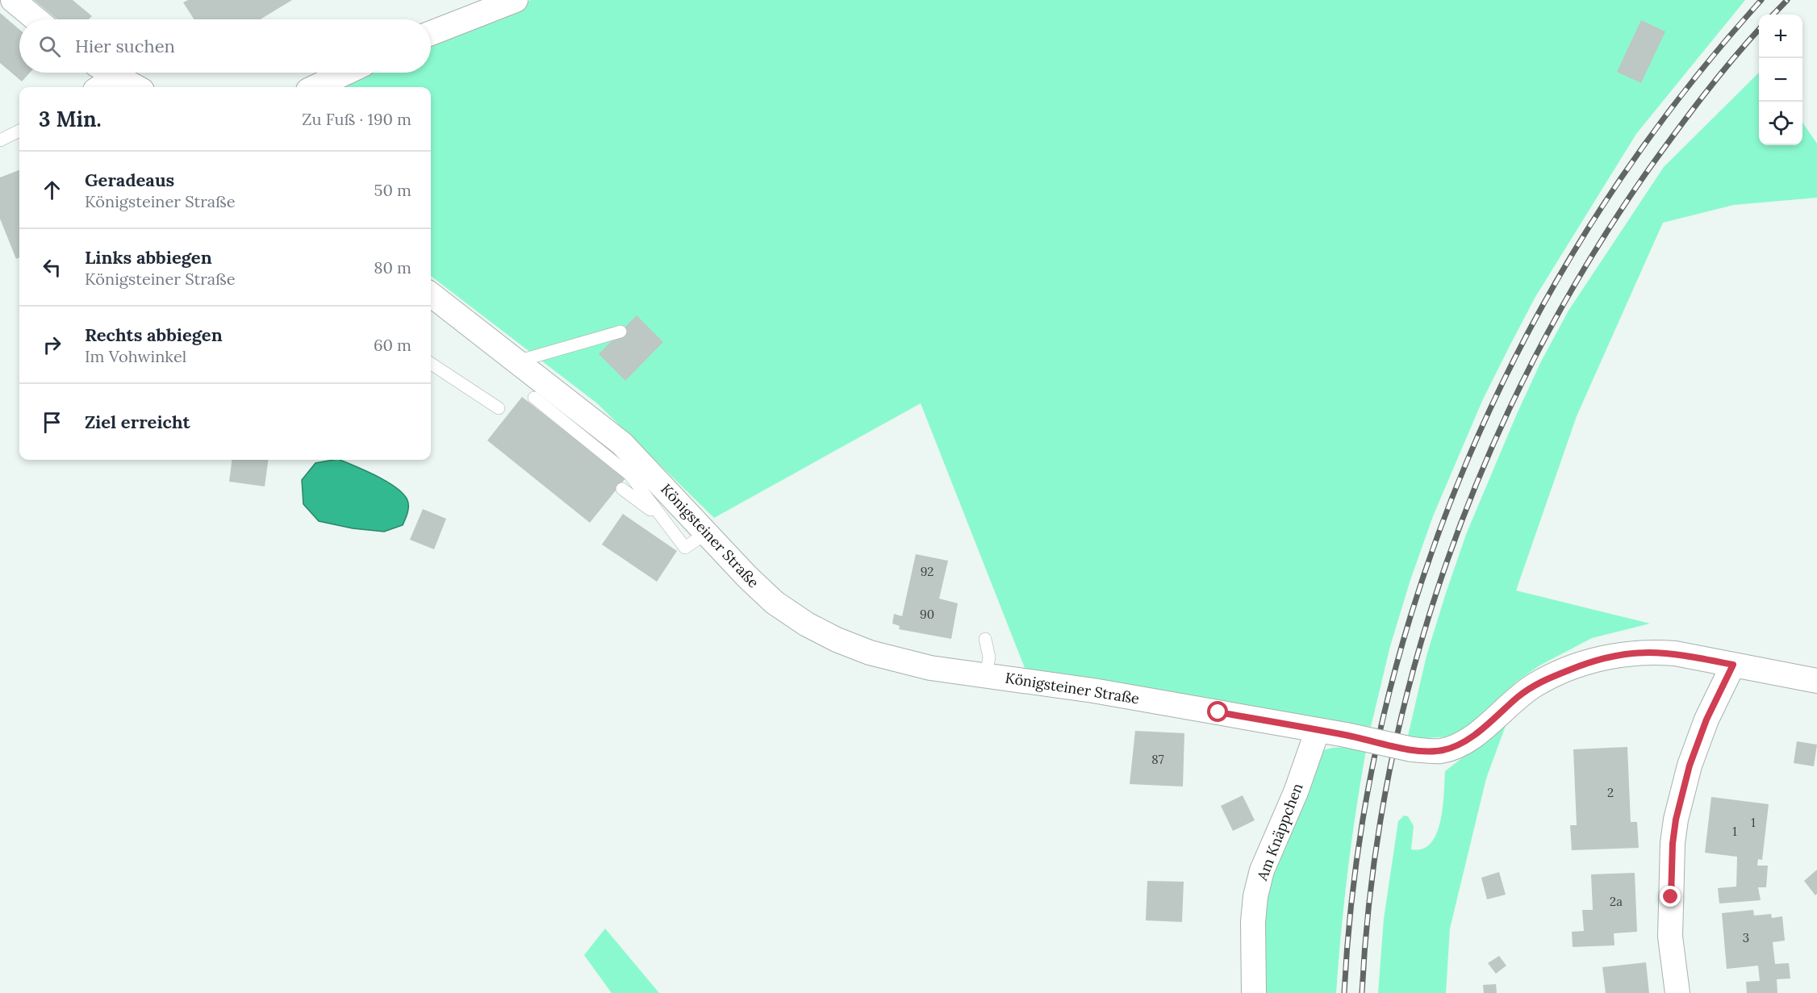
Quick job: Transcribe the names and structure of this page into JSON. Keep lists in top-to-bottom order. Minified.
{"streets":{"street":["Königsteiner Straße","Am Knäppchen"]},"crossings":[["Königsteiner Straße","Am Knäppchen"]],"house_numbers":["92","90","87","2","1","1","2a","3"],"page":{"map_buttons":["+","−"],"search":"Hier suchen","heading":["3 Min.","Zu Fuß · 190 m"],"list":[["Geradeaus","Königsteiner Straße","50 m"],["Links abbiegen","Königsteiner Straße","80 m"],["Rechts abbiegen","Im Vohwinkel","60 m"],"Ziel erreicht"]}}
